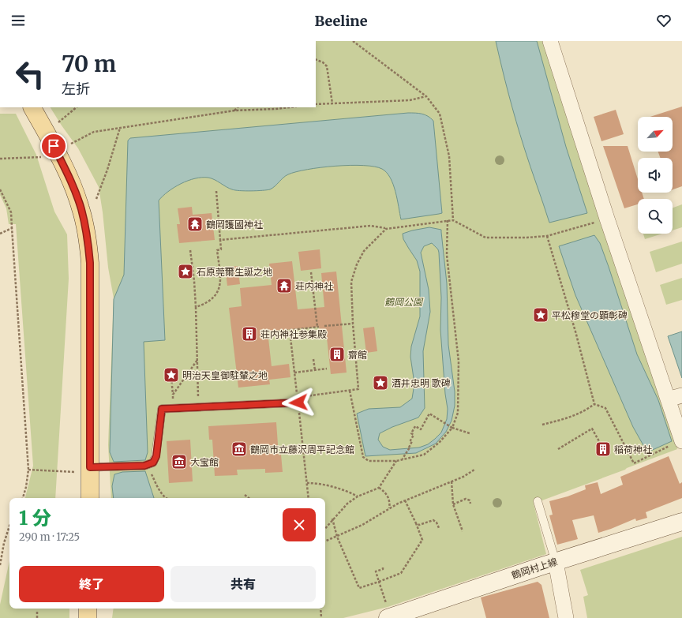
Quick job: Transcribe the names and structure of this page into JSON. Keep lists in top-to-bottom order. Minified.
{"streets":{"main road":["鶴岡村上線"]},"parks":["鶴岡公園"],"places":{"temple":["鶴岡護國神社","荘内神社"],"place":["石原莞爾生誕之地","平松穆堂の顕彰碑","明治天皇御駐輦之地","酒井忠明 歌碑"],"building":["荘内神社参集殿","齋館","稲荷神社"],"museum":["鶴岡市立藤沢周平記念館","大宝館"]},"north":"top right","page":{"header":"Beeline","turn":["70 m","左折"],"heading":["1 分","290 m · 17:25"],"buttons":["終了","共有"]}}
